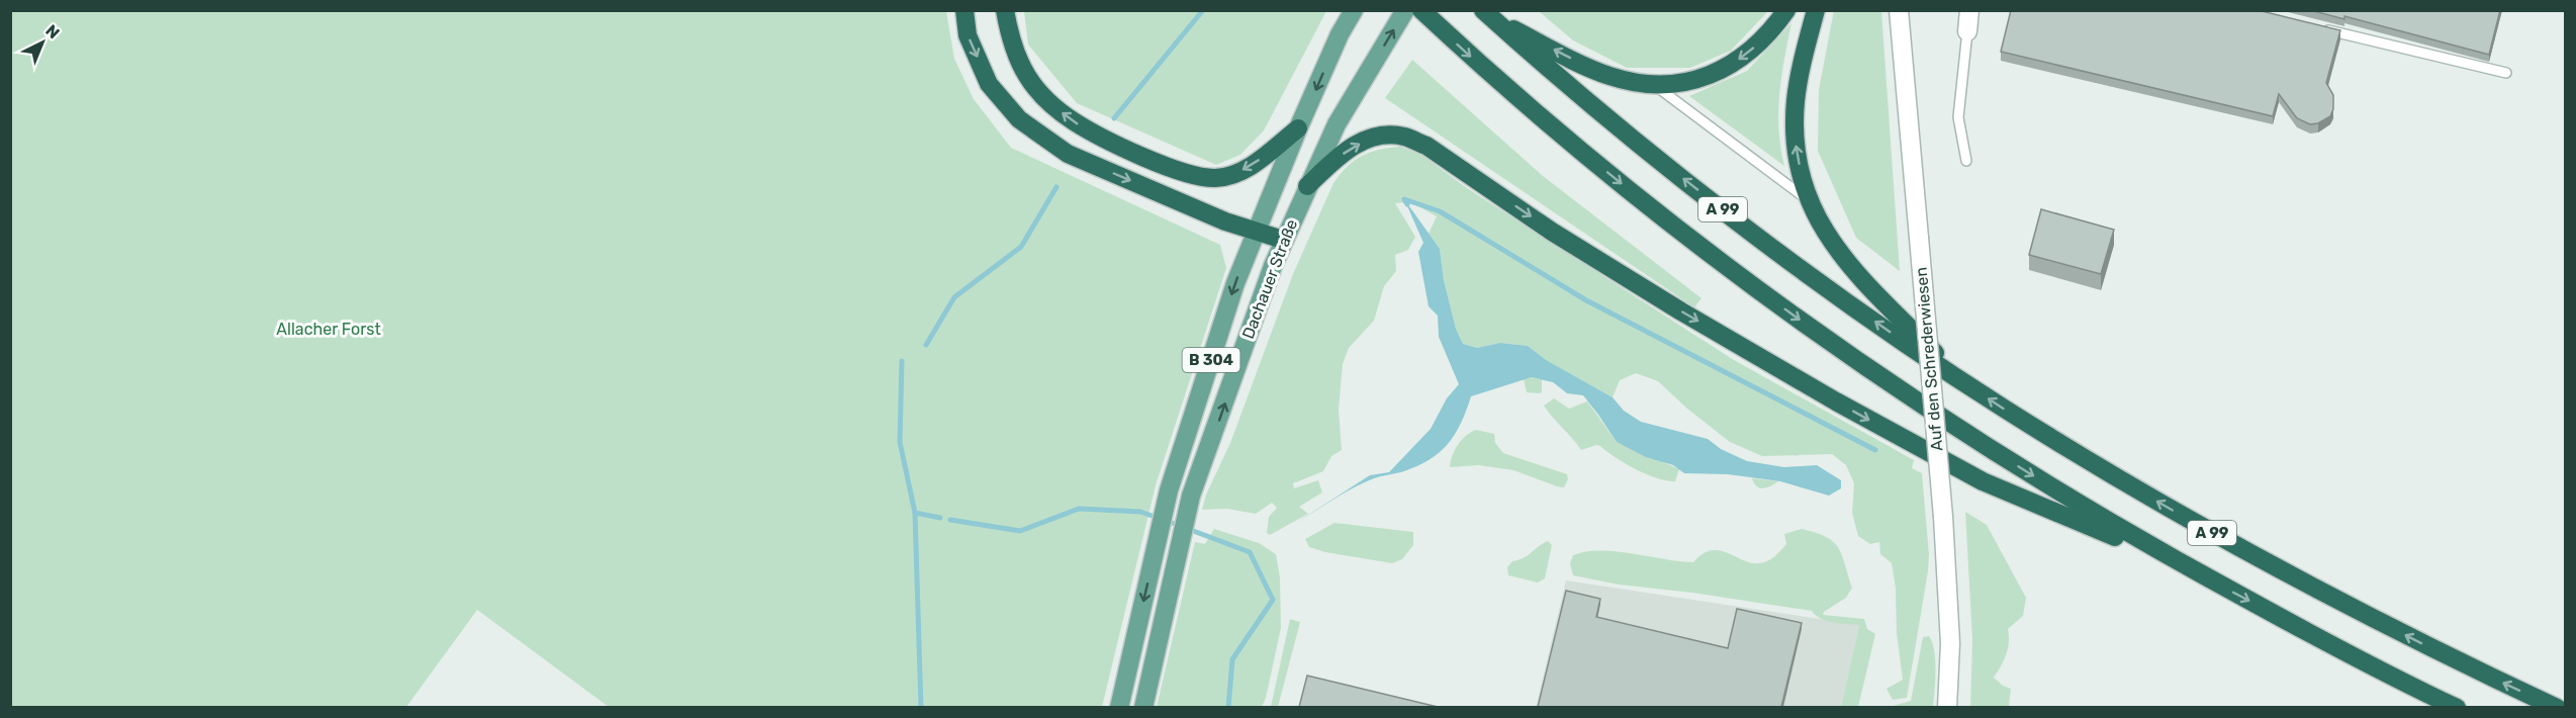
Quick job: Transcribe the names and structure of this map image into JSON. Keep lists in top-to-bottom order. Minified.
{"streets":{"highway":["A 99"],"main road":["Dachauer Straße","B 304"],"street":["Auf den Schrederwiesen"]},"parks":["Allacher Forst"],"north":"top right"}
